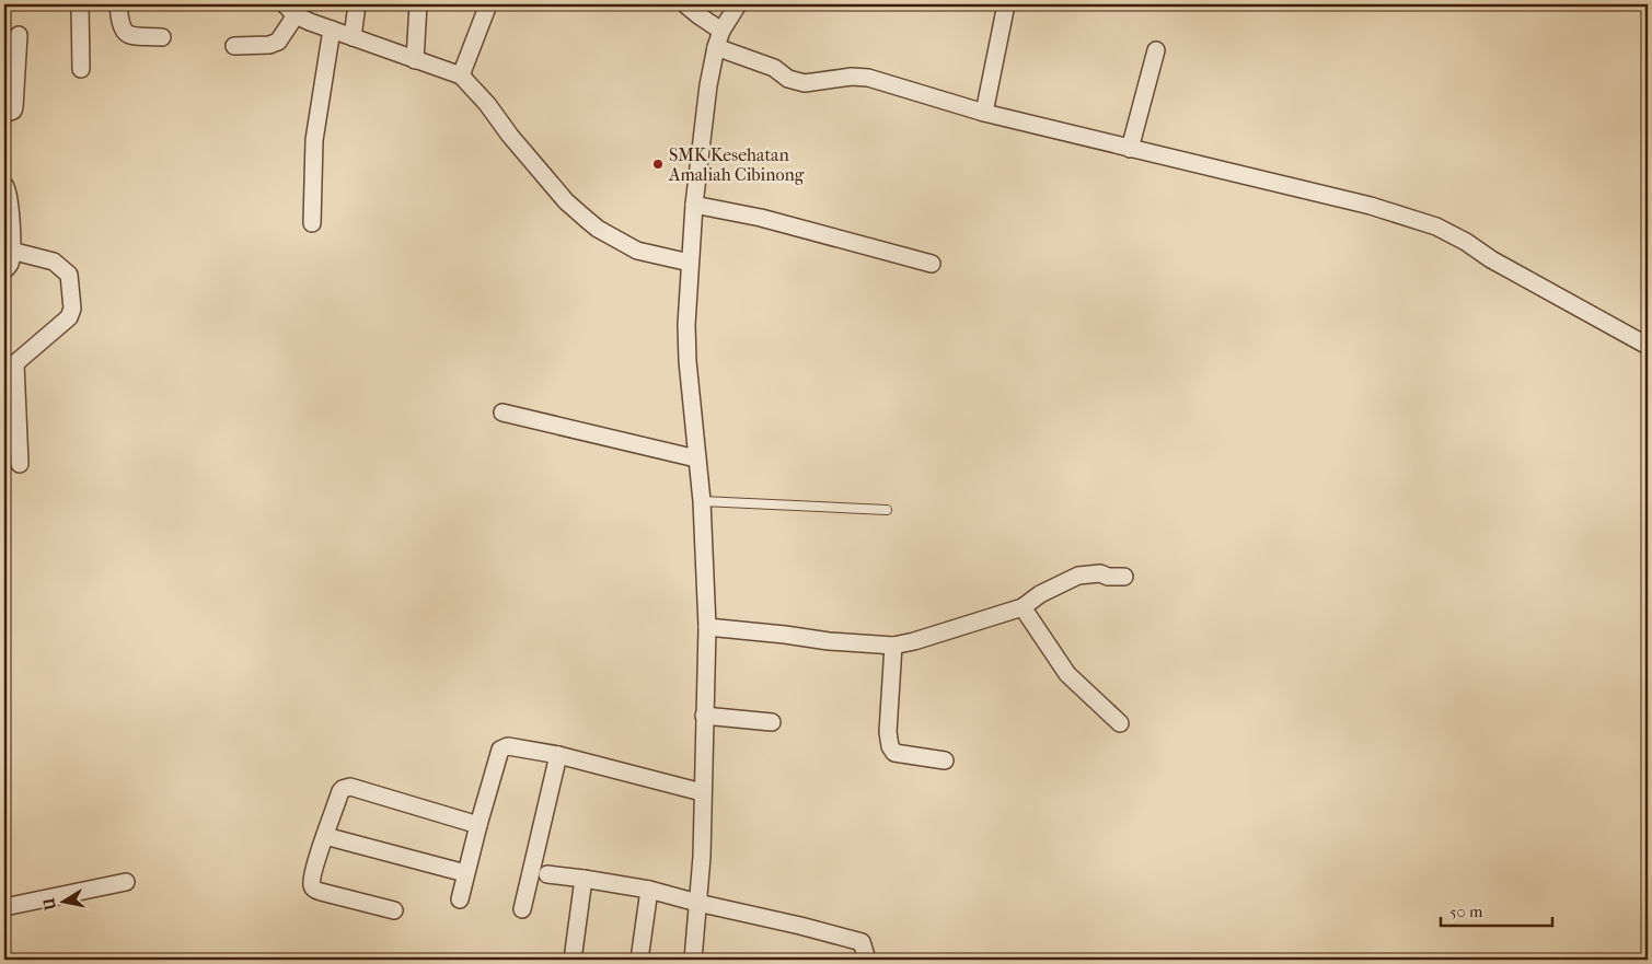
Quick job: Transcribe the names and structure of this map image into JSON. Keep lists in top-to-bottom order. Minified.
{"places":["SMK Kesehatan Amaliah Cibinong"],"scale_bar":"50 m","north":"left"}
